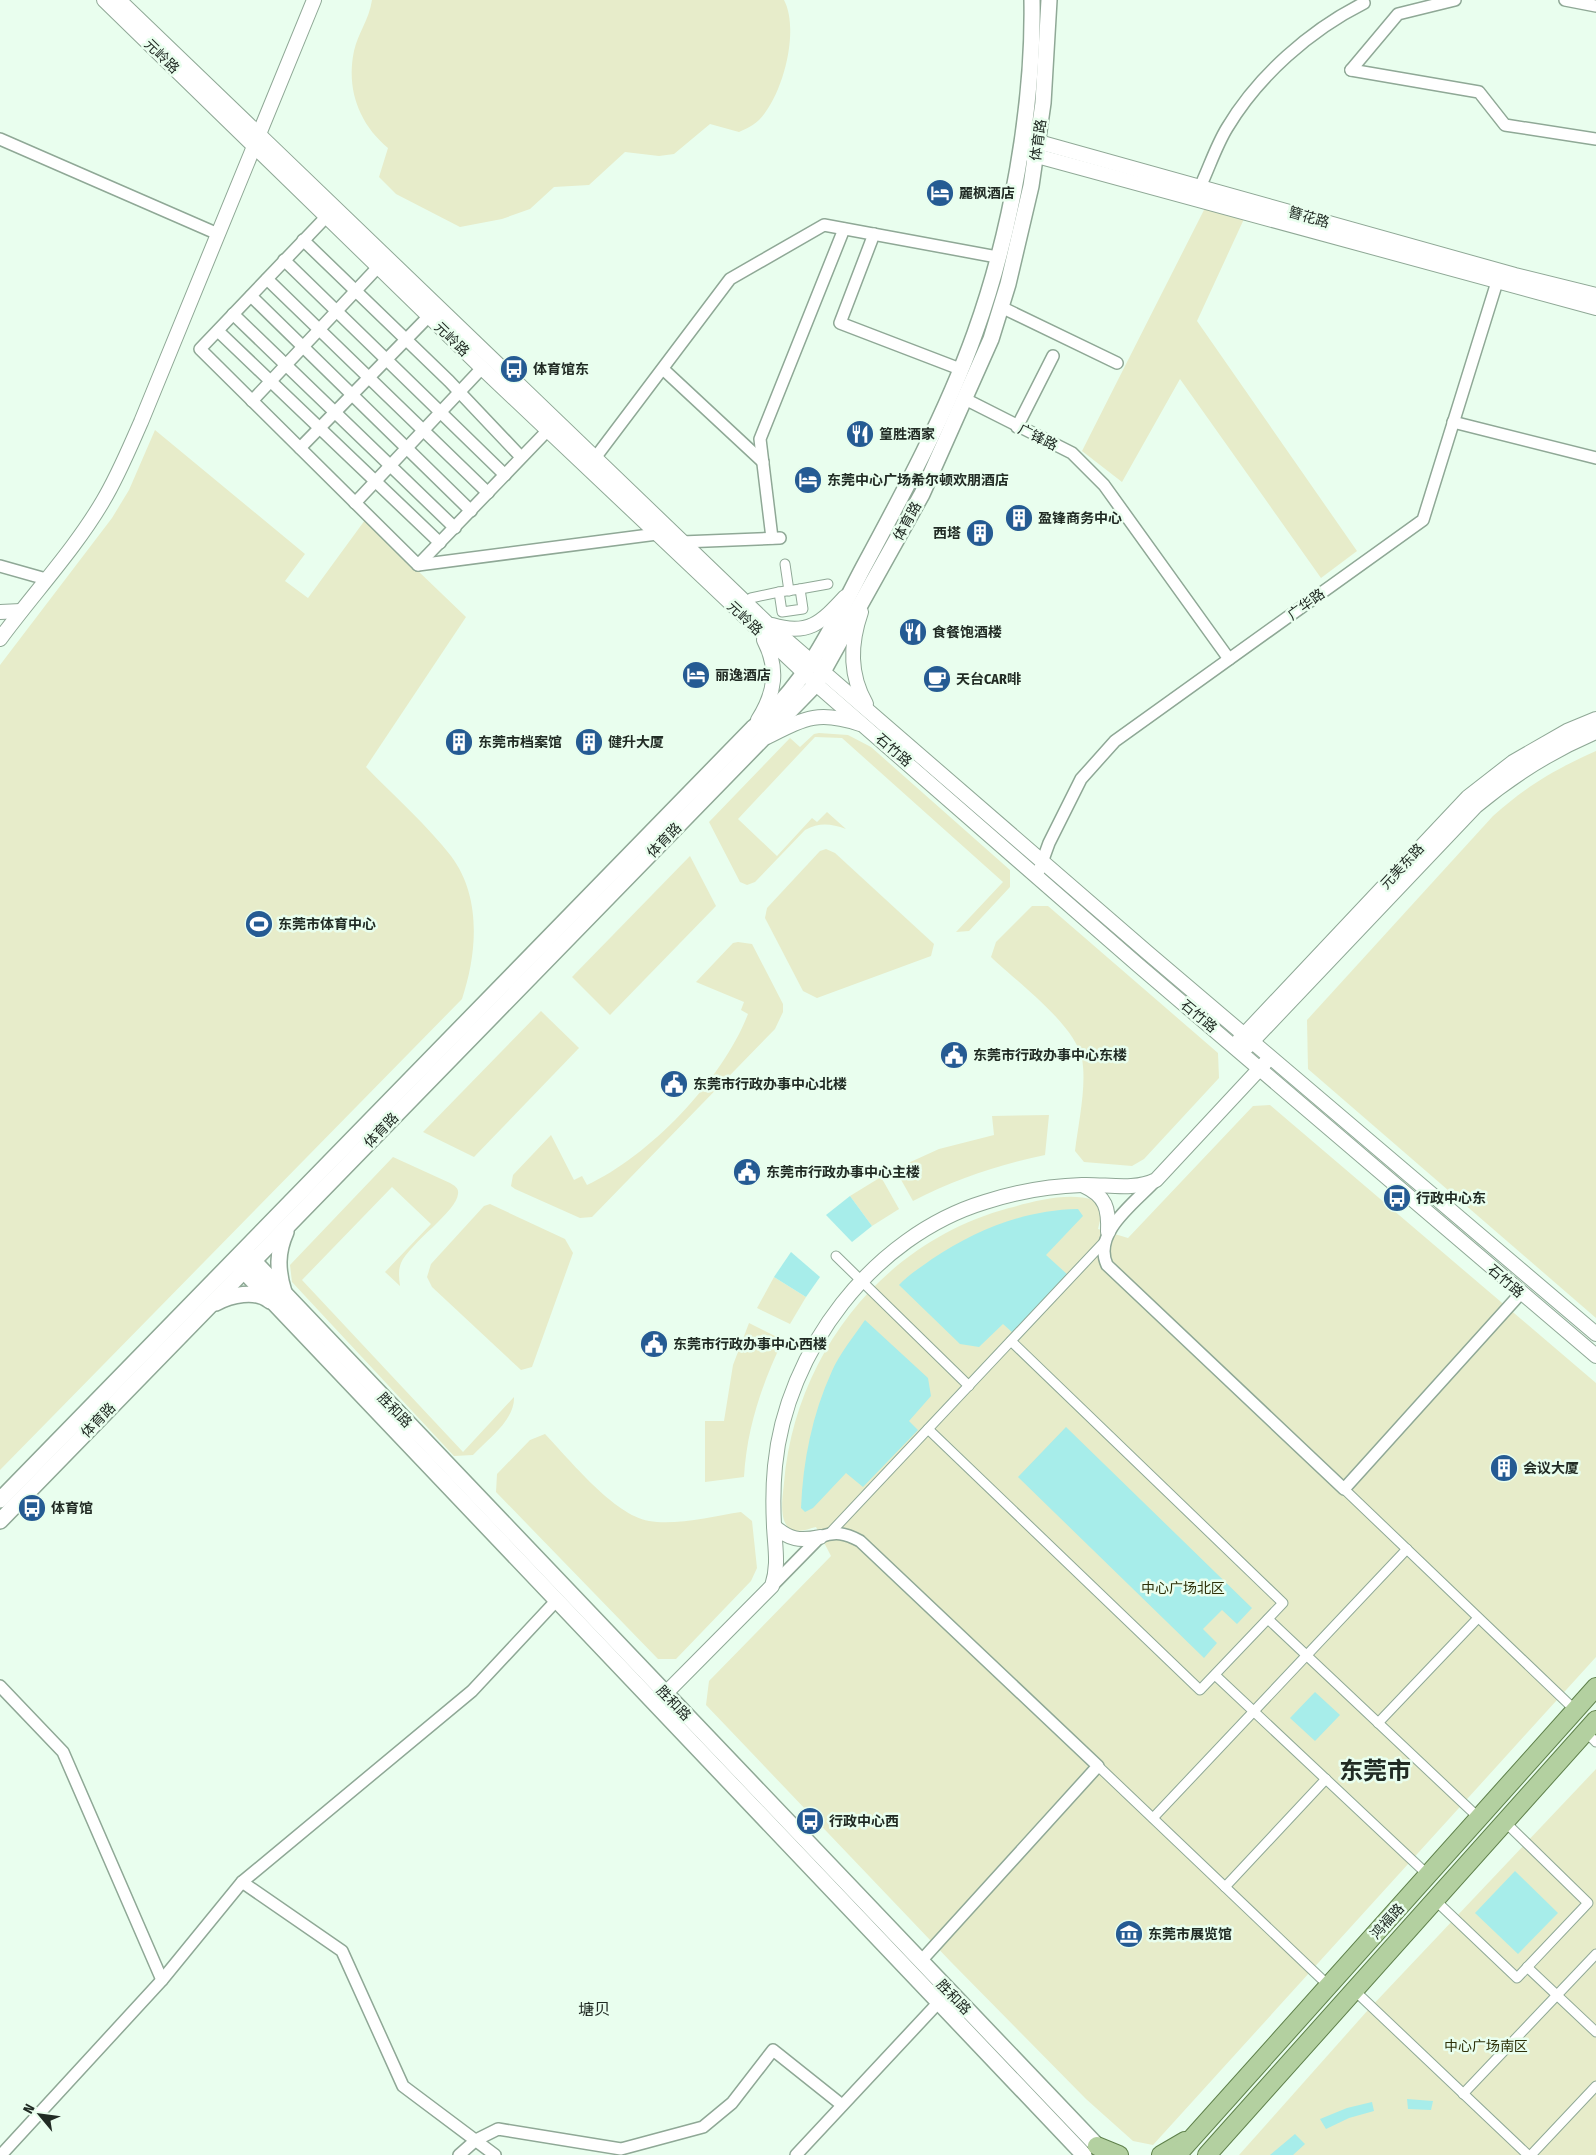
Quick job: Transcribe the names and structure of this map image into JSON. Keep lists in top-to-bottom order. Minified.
{"streets":{"main road":["体育路","胜和路","鸿福路"],"street":["元岭路","簪花路","广锋路","广华路","石竹路","元美东路"]},"crossings":[["元岭路","体育路"],["元岭路","石竹路"],["体育路","簪花路"],["体育路","广锋路"],["体育路","石竹路"],["体育路","胜和路"],["簪花路","广华路"],["广锋路","广华路"],["广华路","石竹路"],["石竹路","元美东路"]],"districts":["东莞市","塘贝"],"parks":["中心广场北区","中心广场南区"],"places":{"hotel":["麗枫酒店","东莞中心广场希尔顿欢朋酒店","丽逸酒店"],"bus stop":["体育馆东","行政中心东","体育馆","行政中心西"],"restaurant":["篁胜酒家","食餐饱酒楼"],"building":["盈锋商务中心","西塔","东莞市档案馆","健升大厦","会议大厦"],"cafe":["天台CAR啡"],"sports":["东莞市体育中心"],"public building":["东莞市行政办事中心东楼","东莞市行政办事中心北楼","东莞市行政办事中心主楼","东莞市行政办事中心西楼"],"museum":["东莞市展览馆"]},"north":"top left"}
